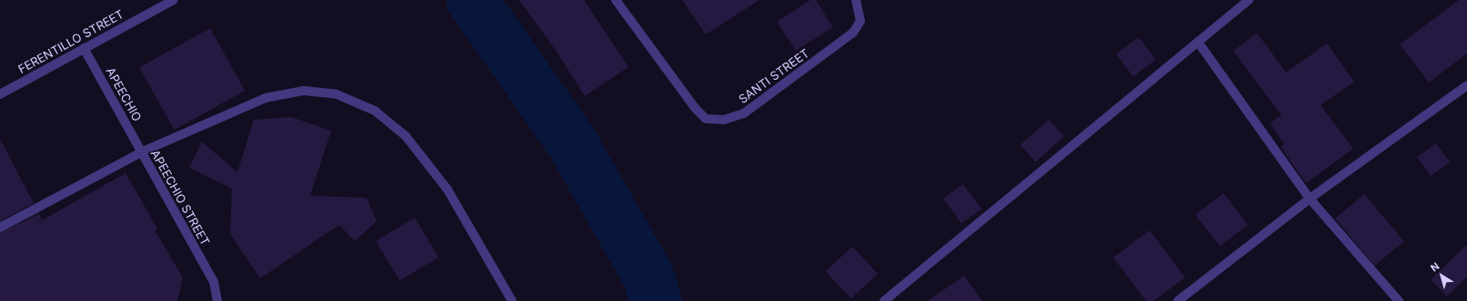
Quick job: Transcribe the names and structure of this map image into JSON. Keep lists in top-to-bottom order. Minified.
{"streets":{"street":["FERENTILLO STREET","SANTI STREET","APEECHIO","APEECHIO STREET"]},"crossings":[["FERENTILLO STREET","APEECHIO"],["APEECHIO","APEECHIO STREET"]],"north":"top left"}
